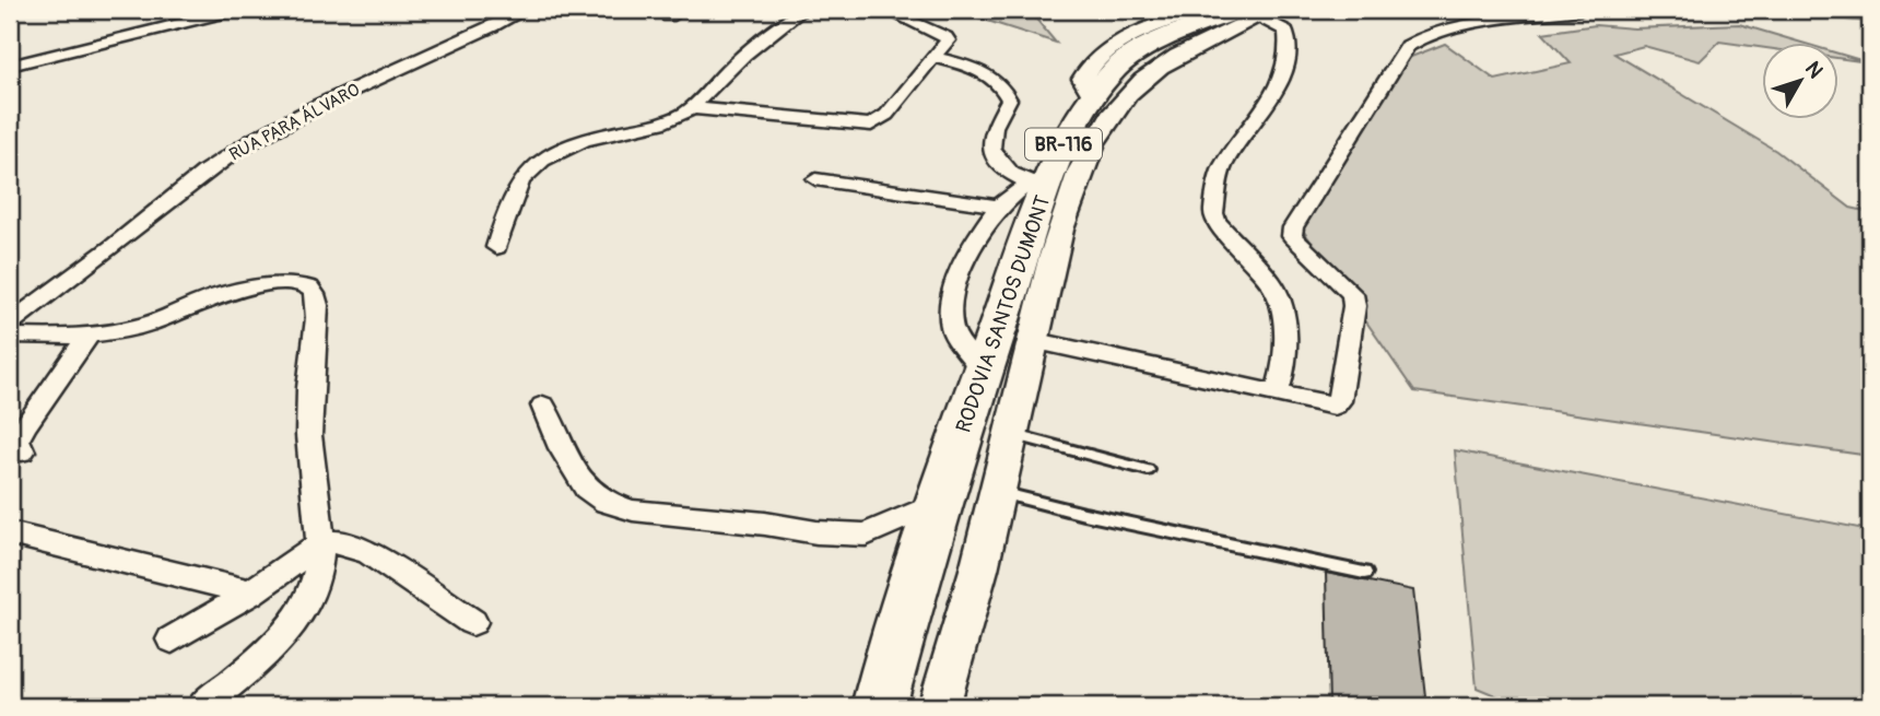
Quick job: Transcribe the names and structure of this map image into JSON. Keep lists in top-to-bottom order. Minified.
{"streets":{"highway":["BR-116","RODOVIA SANTOS DUMONT"],"street":["RUA PARA ÁLVARO"]},"north":"top right"}
